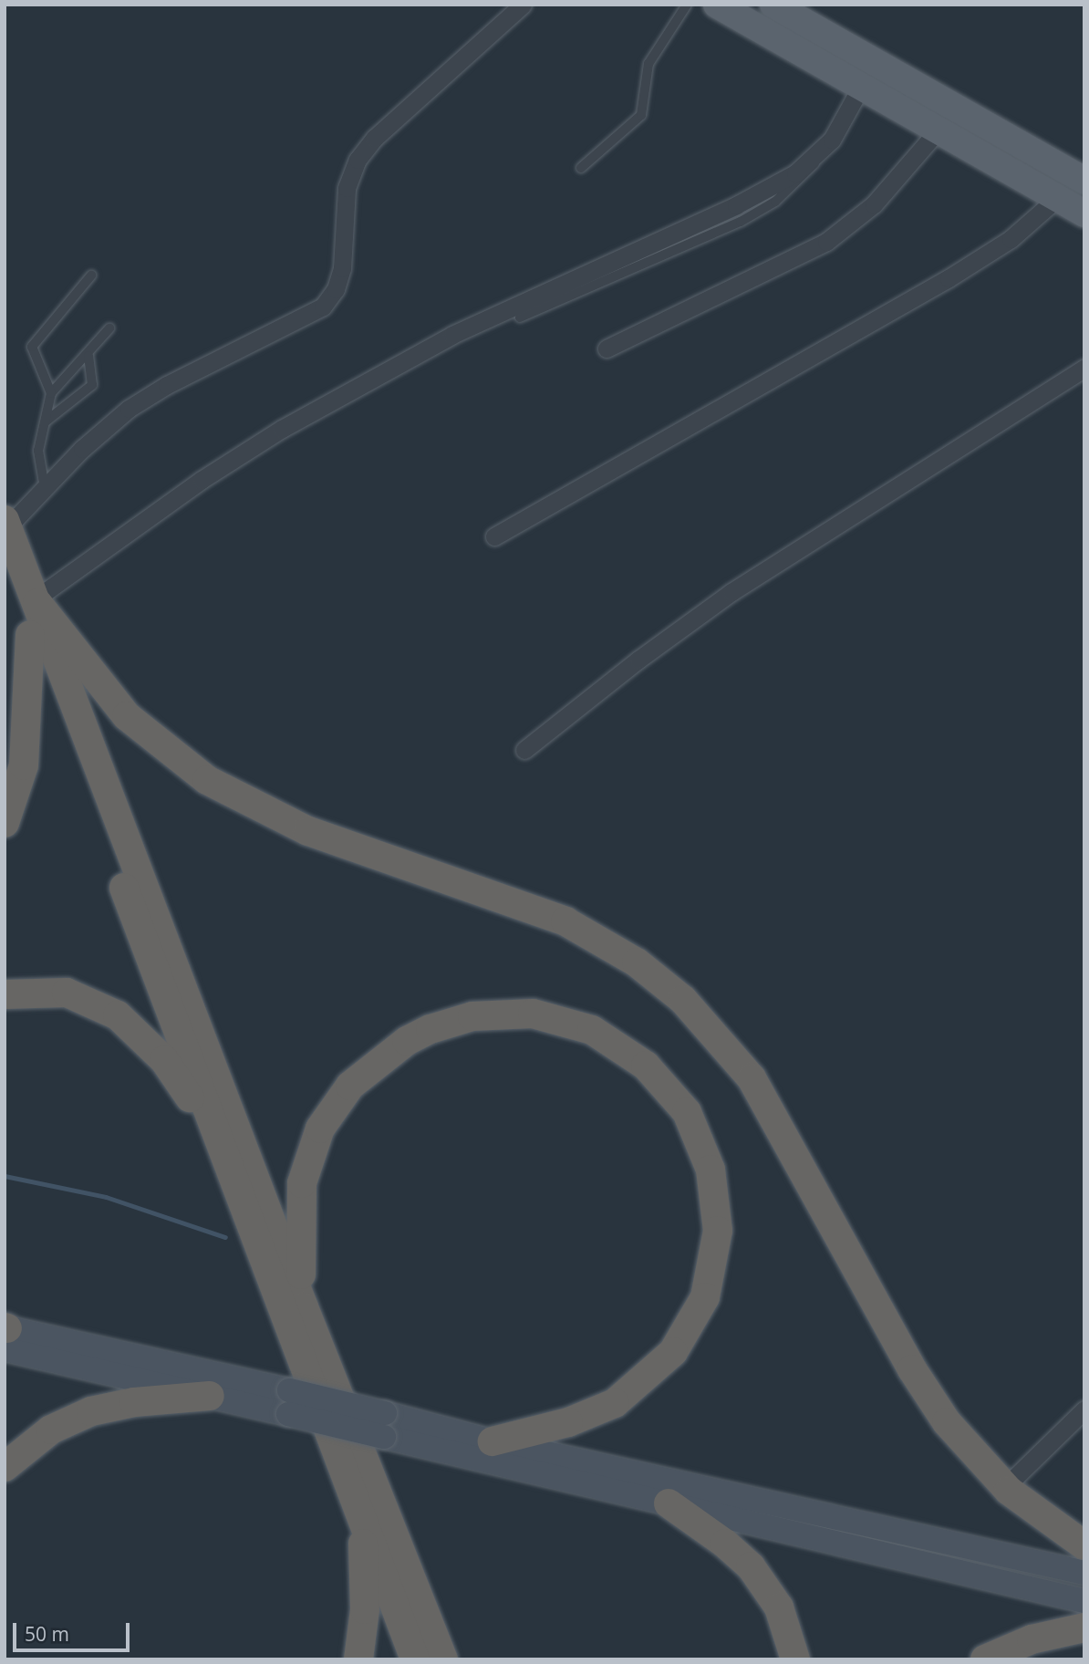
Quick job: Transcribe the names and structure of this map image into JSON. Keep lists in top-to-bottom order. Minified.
{"scale_bar":"50 m"}
